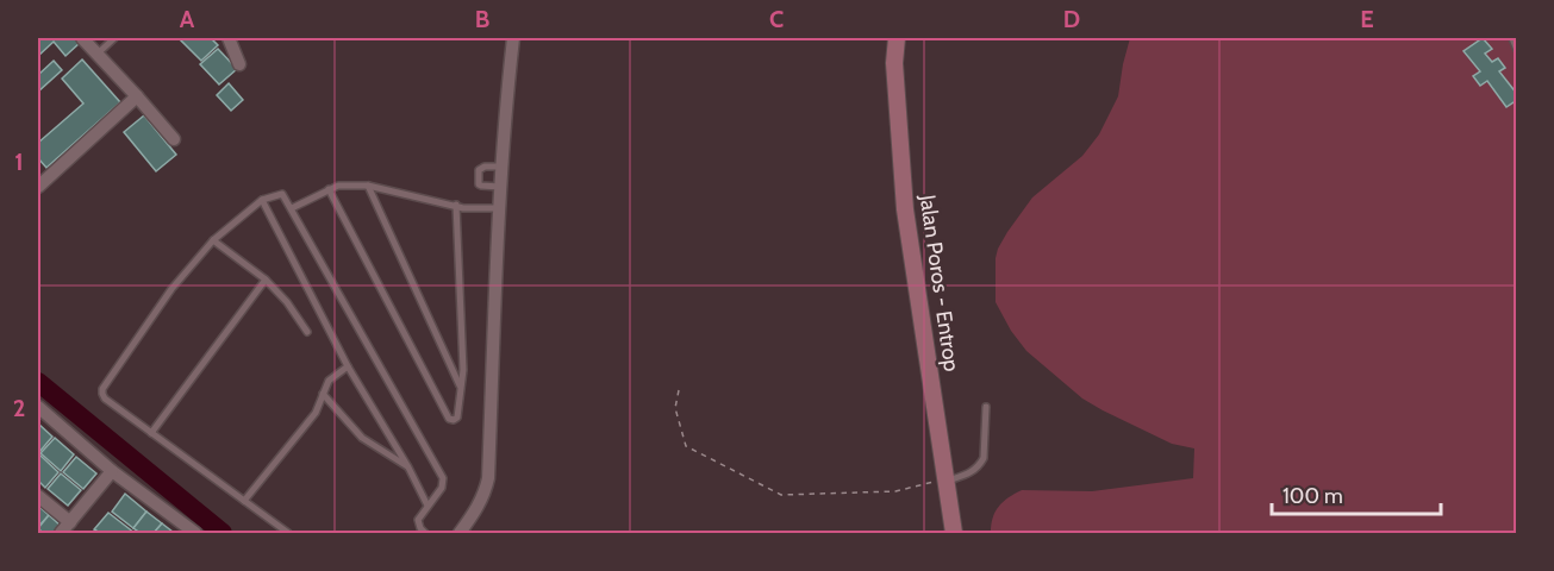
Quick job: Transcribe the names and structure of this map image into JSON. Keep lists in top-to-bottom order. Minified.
{"streets":{"main road":["Jalan Poros - Entrop"]},"scale_bar":"100 m","grid":{"columns":["A","B","C","D","E"],"rows":["1","2"]}}
